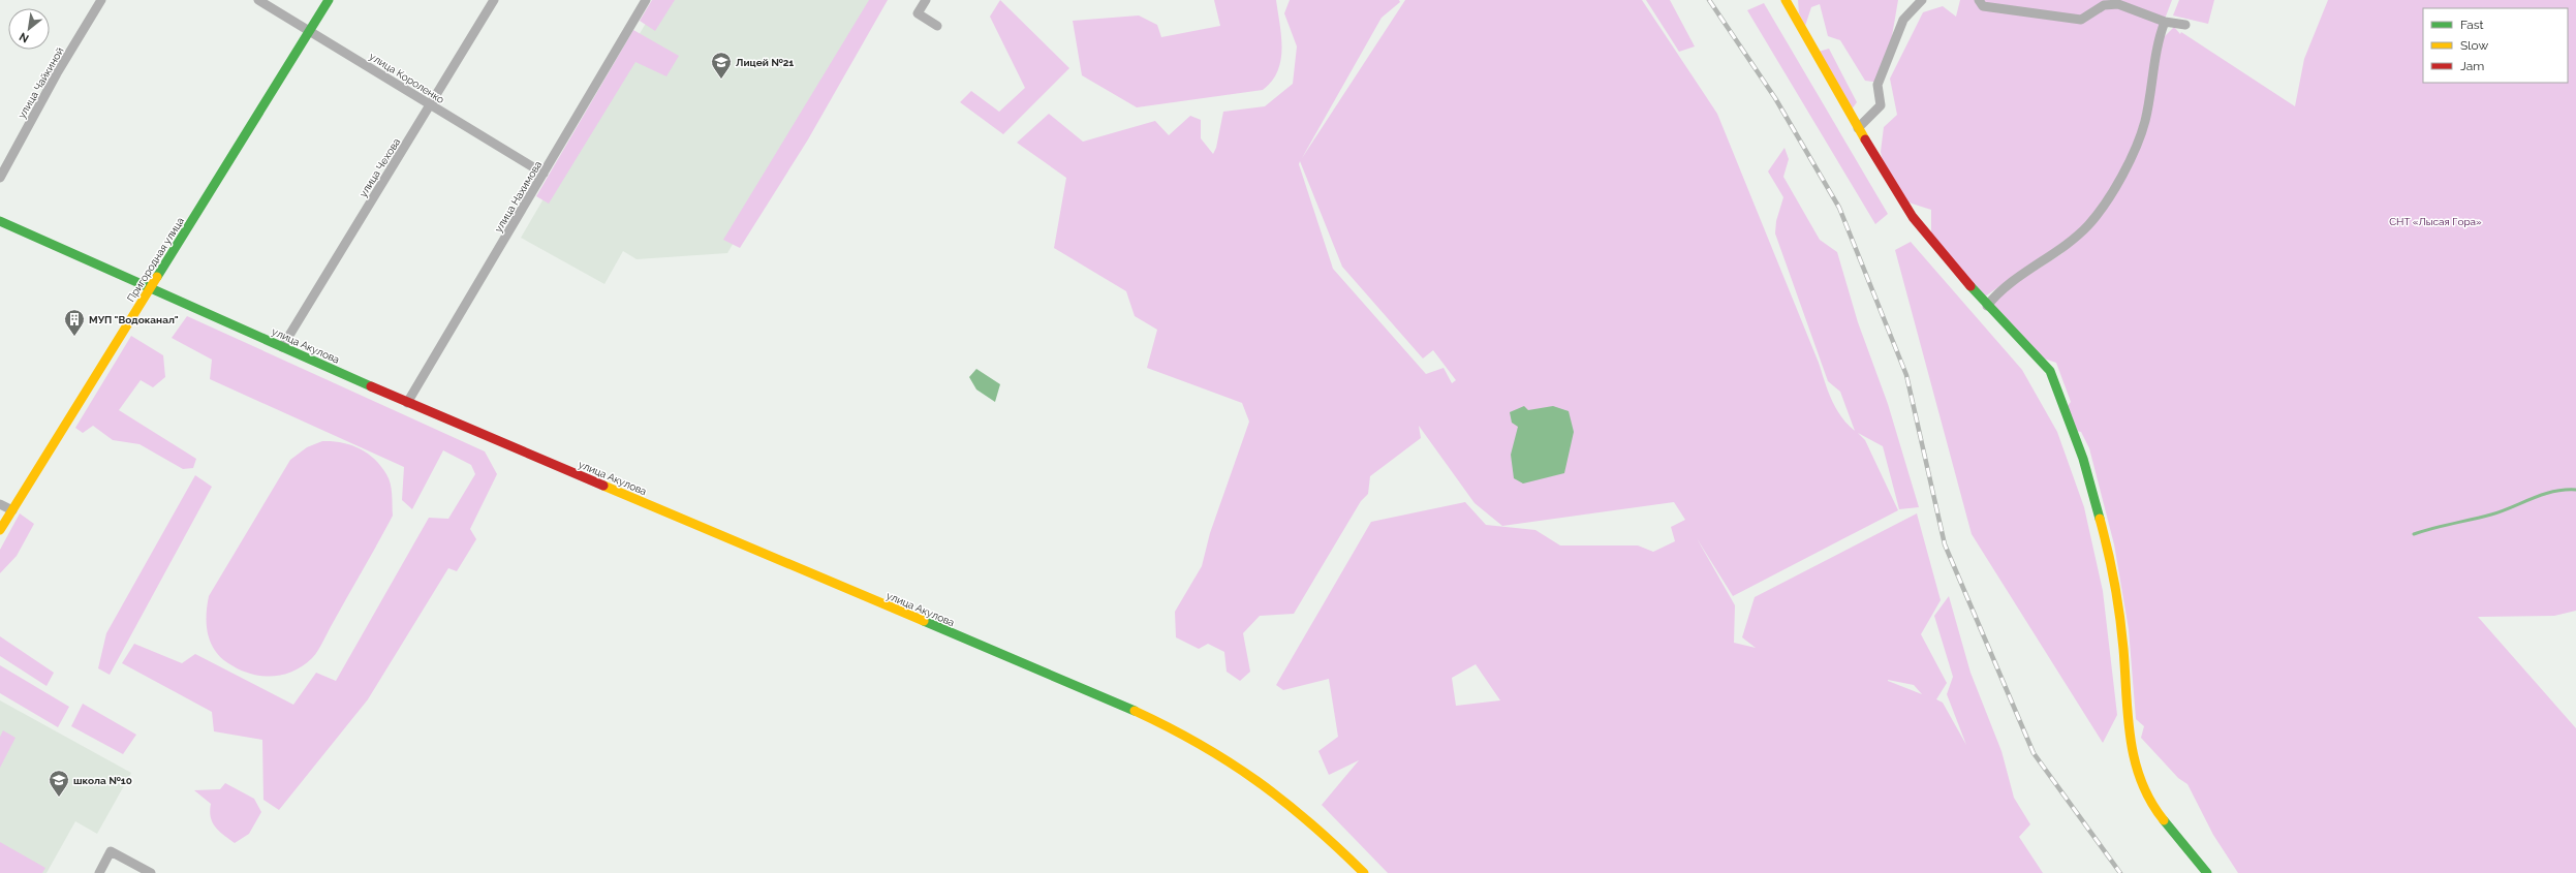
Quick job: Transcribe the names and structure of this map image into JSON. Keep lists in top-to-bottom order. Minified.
{"streets":{"main road":["Пригородная улица","улица Акулова"],"street":["улица Короленко","улица Чайкиной","улица Чехова","улица Нахимова"]},"crossings":[["улица Короленко","улица Чехова"],["улица Короленко","улица Нахимова"],["улица Короленко","Пригородная улица"],["улица Чехова","улица Акулова"],["улица Нахимова","улица Акулова"],["Пригородная улица","улица Акулова"]],"parks":["СНТ «Лысая Гора»"],"places":{"school or university":["Лицей №21","школа №10"],"building":["МУП \"Водоканал\""]},"legend":["Fast","Slow","Jam"],"north":"bottom left"}
